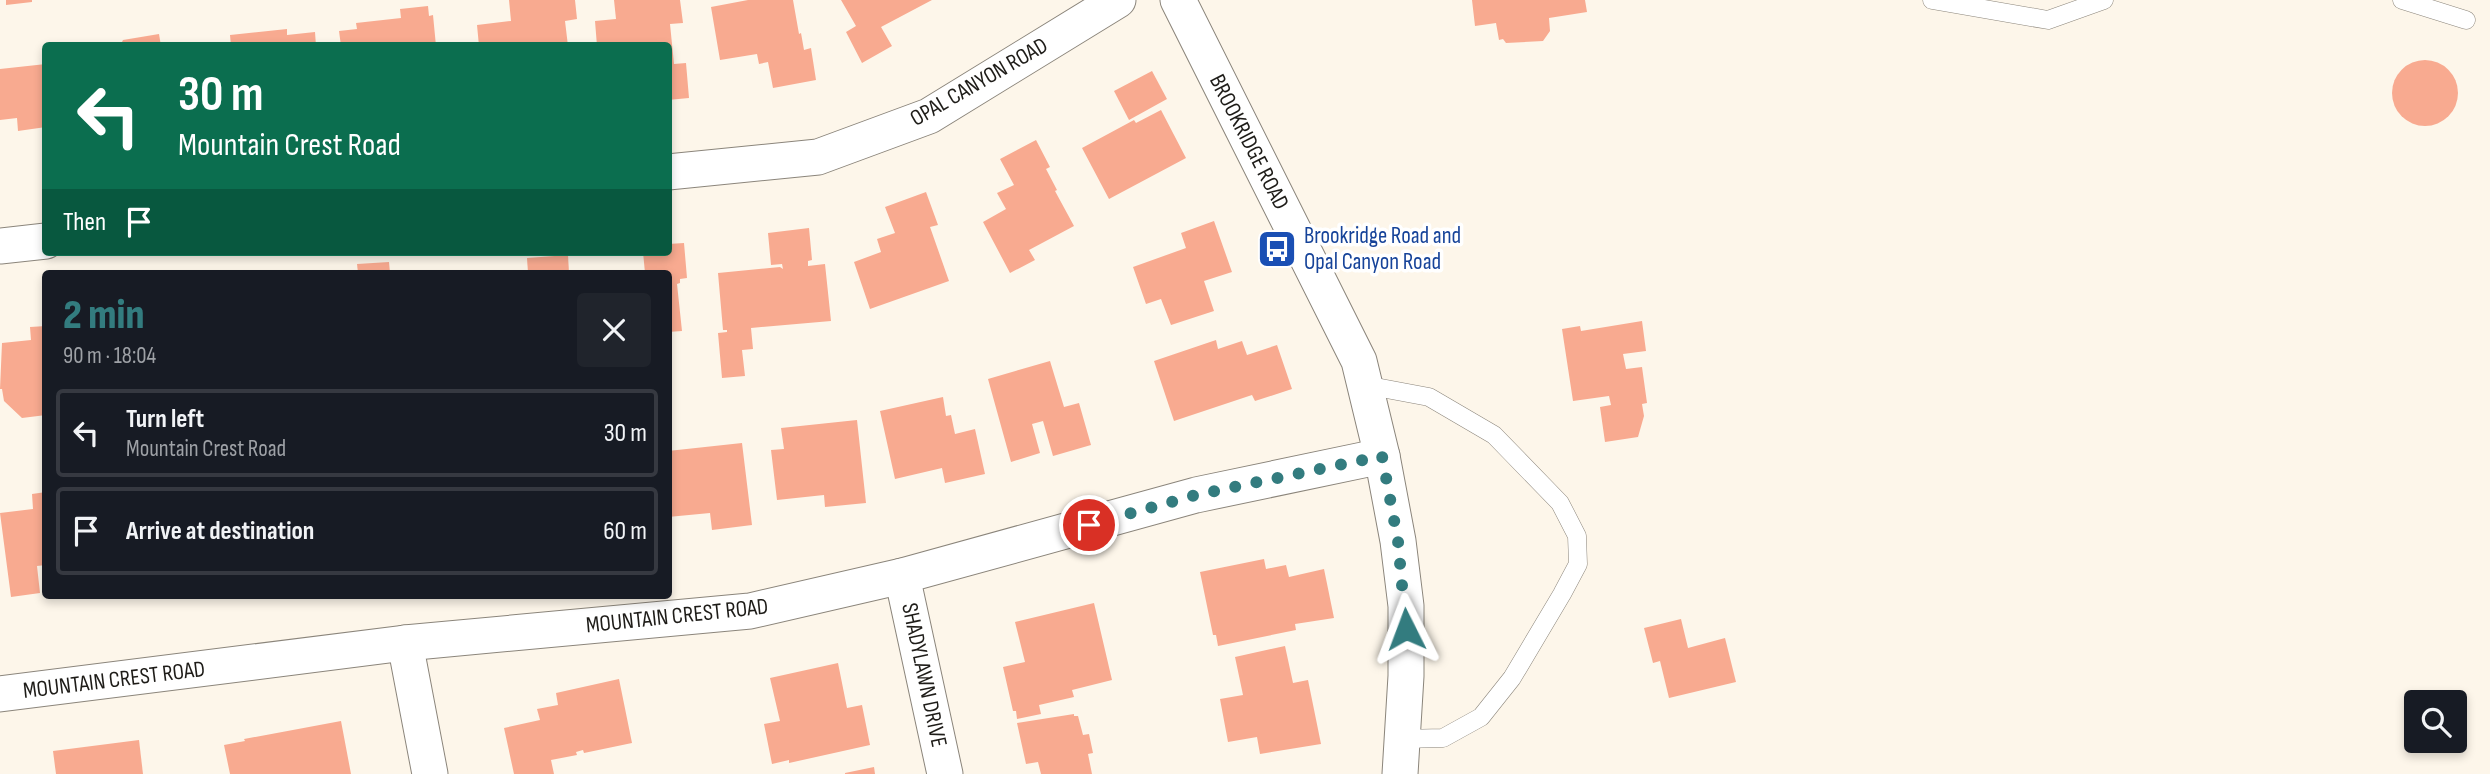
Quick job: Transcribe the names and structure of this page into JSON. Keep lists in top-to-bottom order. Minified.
{"streets":{"street":["OPAL CANYON ROAD","BROOKRIDGE ROAD","MOUNTAIN CREST ROAD","SHADYLAWN DRIVE"]},"crossings":[["BROOKRIDGE ROAD","MOUNTAIN CREST ROAD"],["MOUNTAIN CREST ROAD","SHADYLAWN DRIVE"]],"places":{"bus stop":["Brookridge Road and Opal Canyon Road"]},"page":{"turn":["30 m","Mountain Crest Road"],"then":"Then","heading":["2 min","90 m · 18:04"],"list":[{"name":"Turn left","note":"Mountain Crest Road","value":"30 m"},{"name":"Arrive at destination","value":"60 m"}]}}
